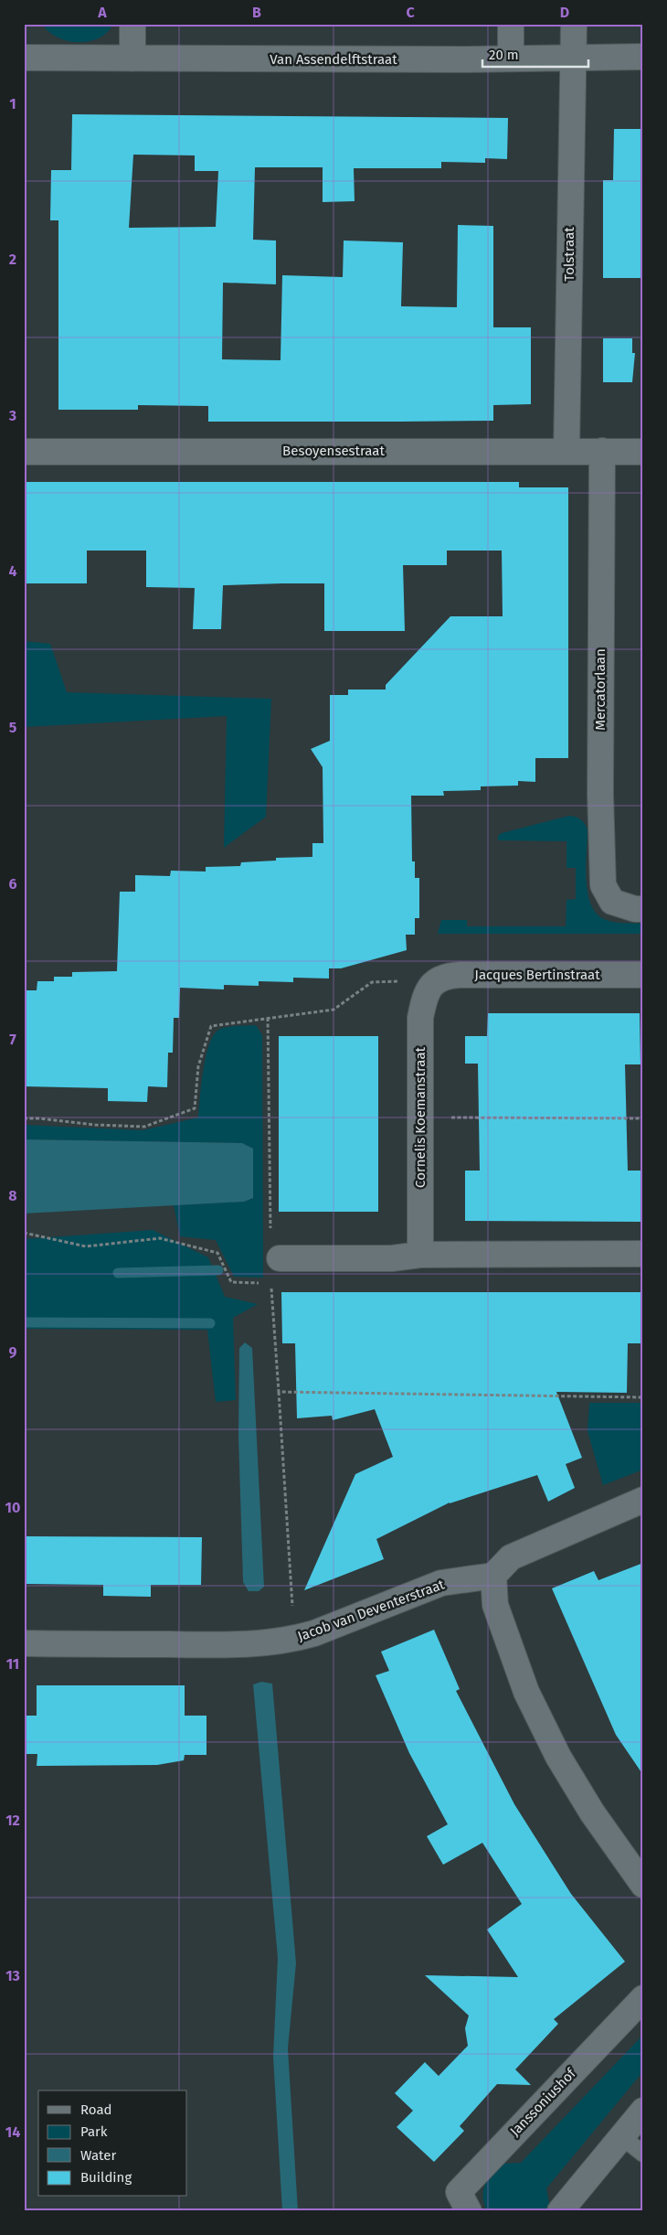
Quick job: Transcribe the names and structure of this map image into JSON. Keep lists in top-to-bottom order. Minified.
{"streets":{"street":["Van Assendelftstraat","Tolstraat","Besoyensestraat","Mercatorlaan","Jacques Bertinstraat","Cornelis Koemanstraat","Jacob van Deventerstraat","Janssoniushof"]},"crossings":[["Van Assendelftstraat","Tolstraat"],["Tolstraat","Besoyensestraat"],["Besoyensestraat","Mercatorlaan"],["Jacques Bertinstraat","Cornelis Koemanstraat"]],"legend":["Road","Park","Water","Building"],"scale_bar":"20 m","grid":{"columns":["A","B","C","D"],"rows":["1","2","3","4","5","6","7","8","9","10","11","12","13","14"]}}
